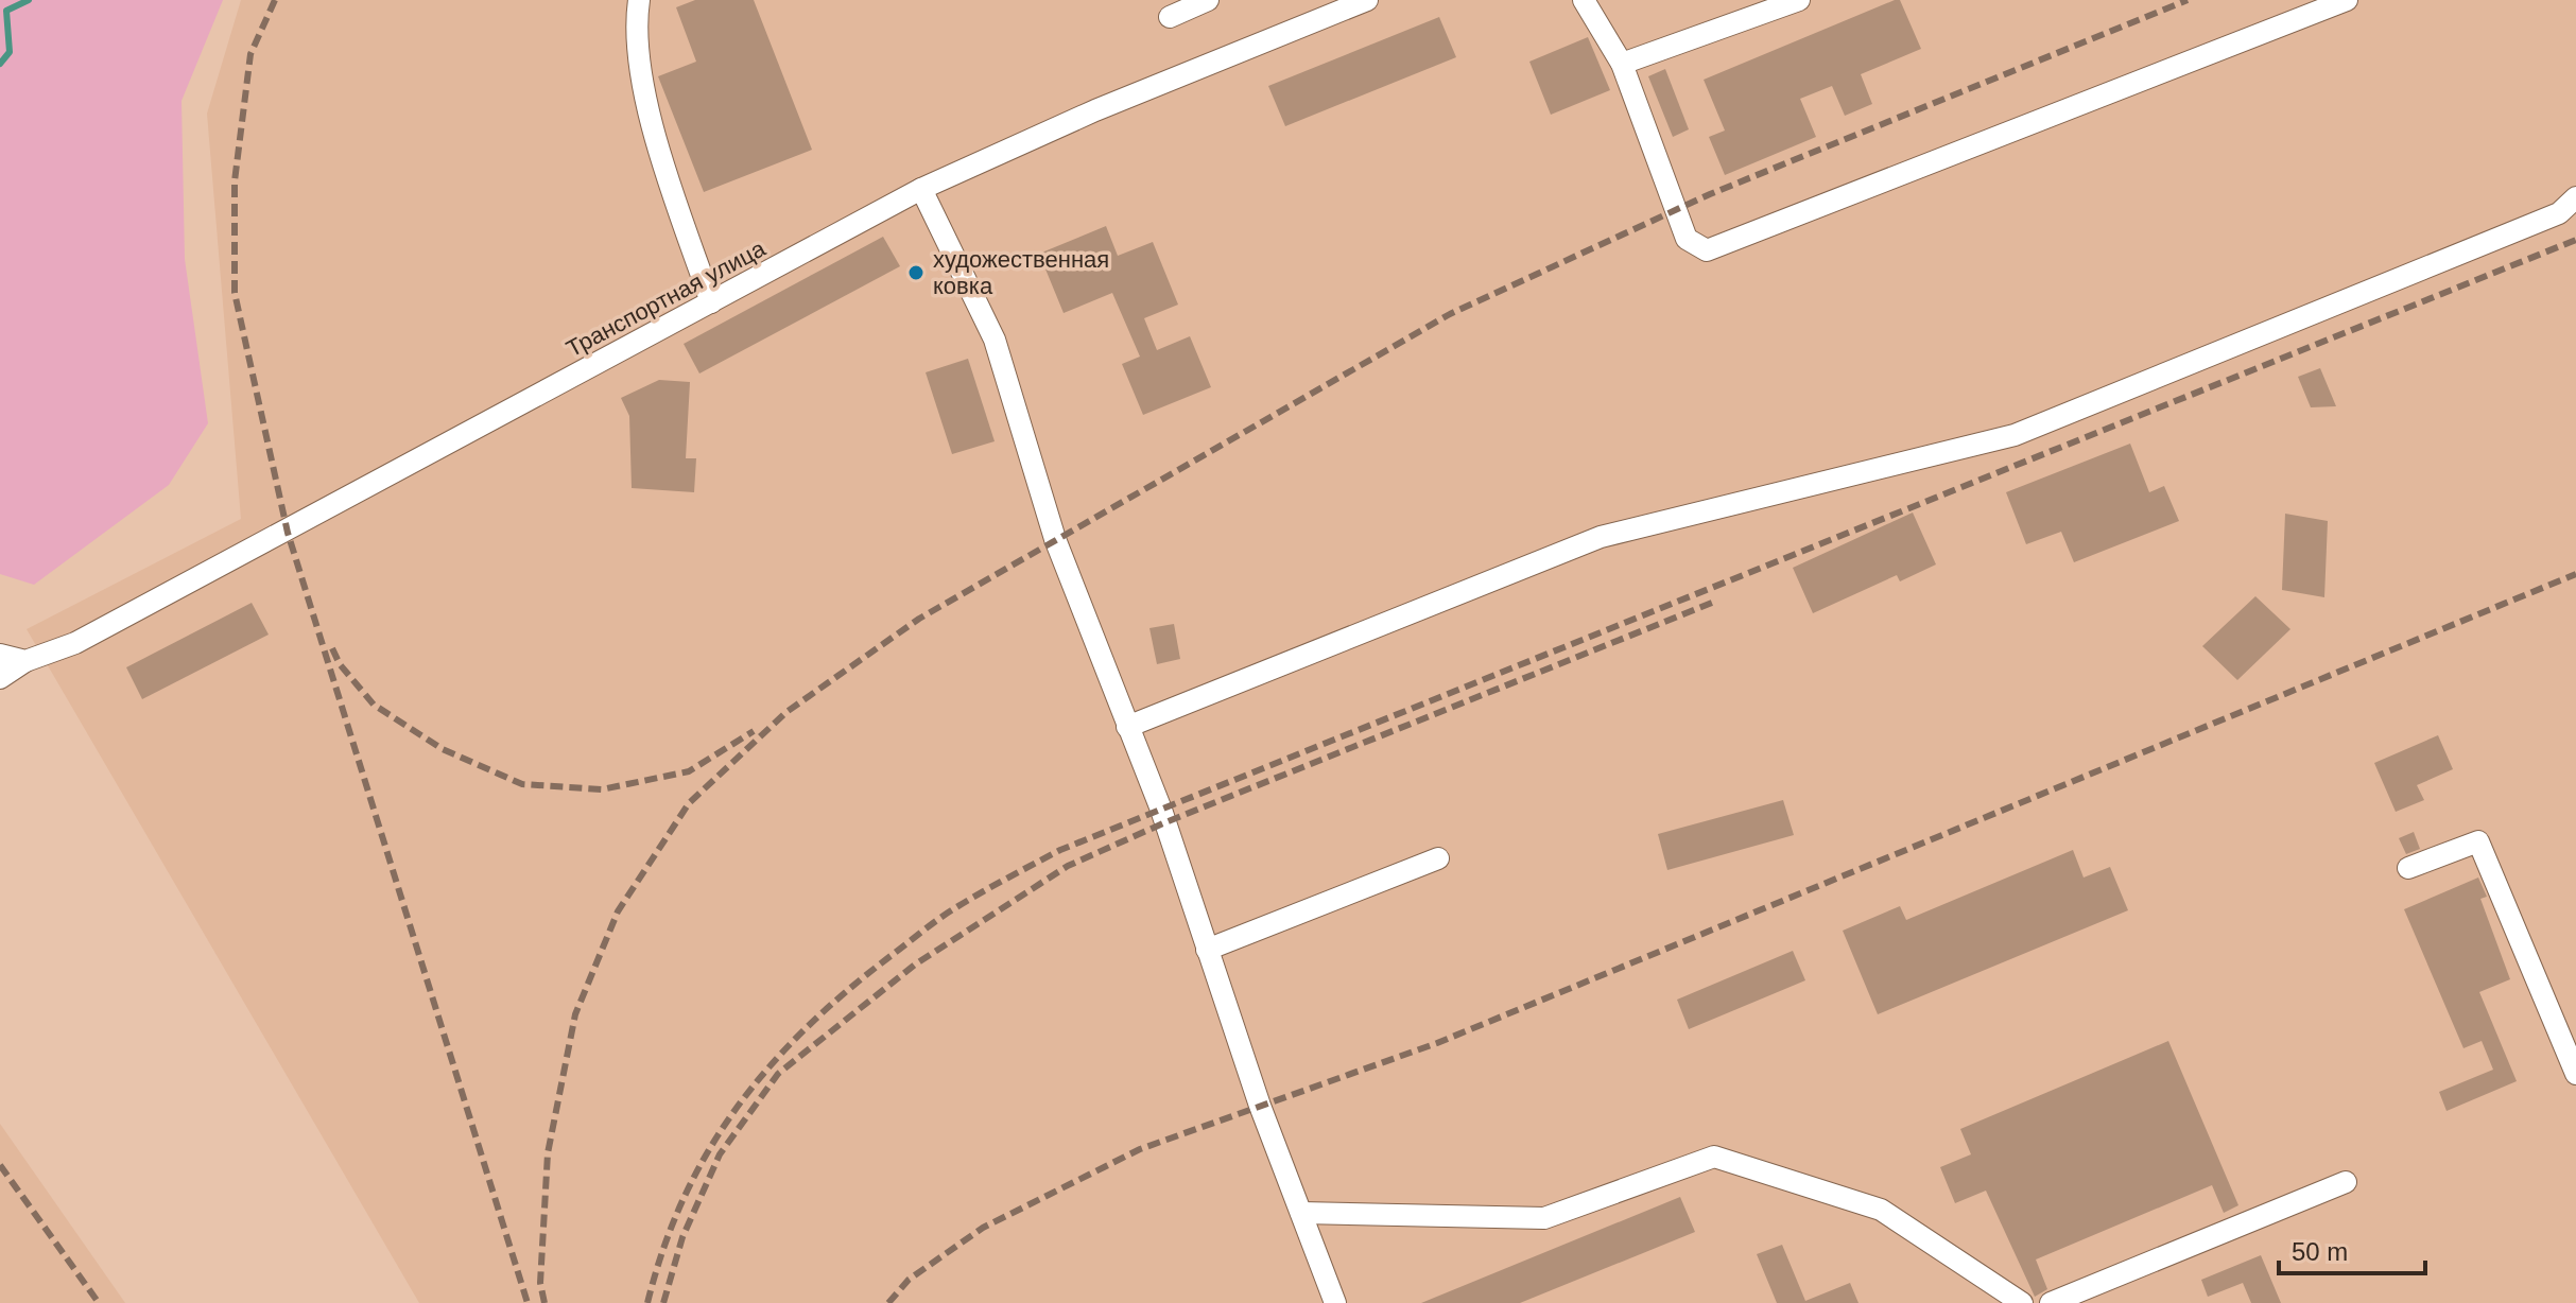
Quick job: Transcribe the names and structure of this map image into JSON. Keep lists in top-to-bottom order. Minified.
{"streets":{"street":["Транспортная улица"]},"places":["художественная ковка"],"scale_bar":"50 m"}
